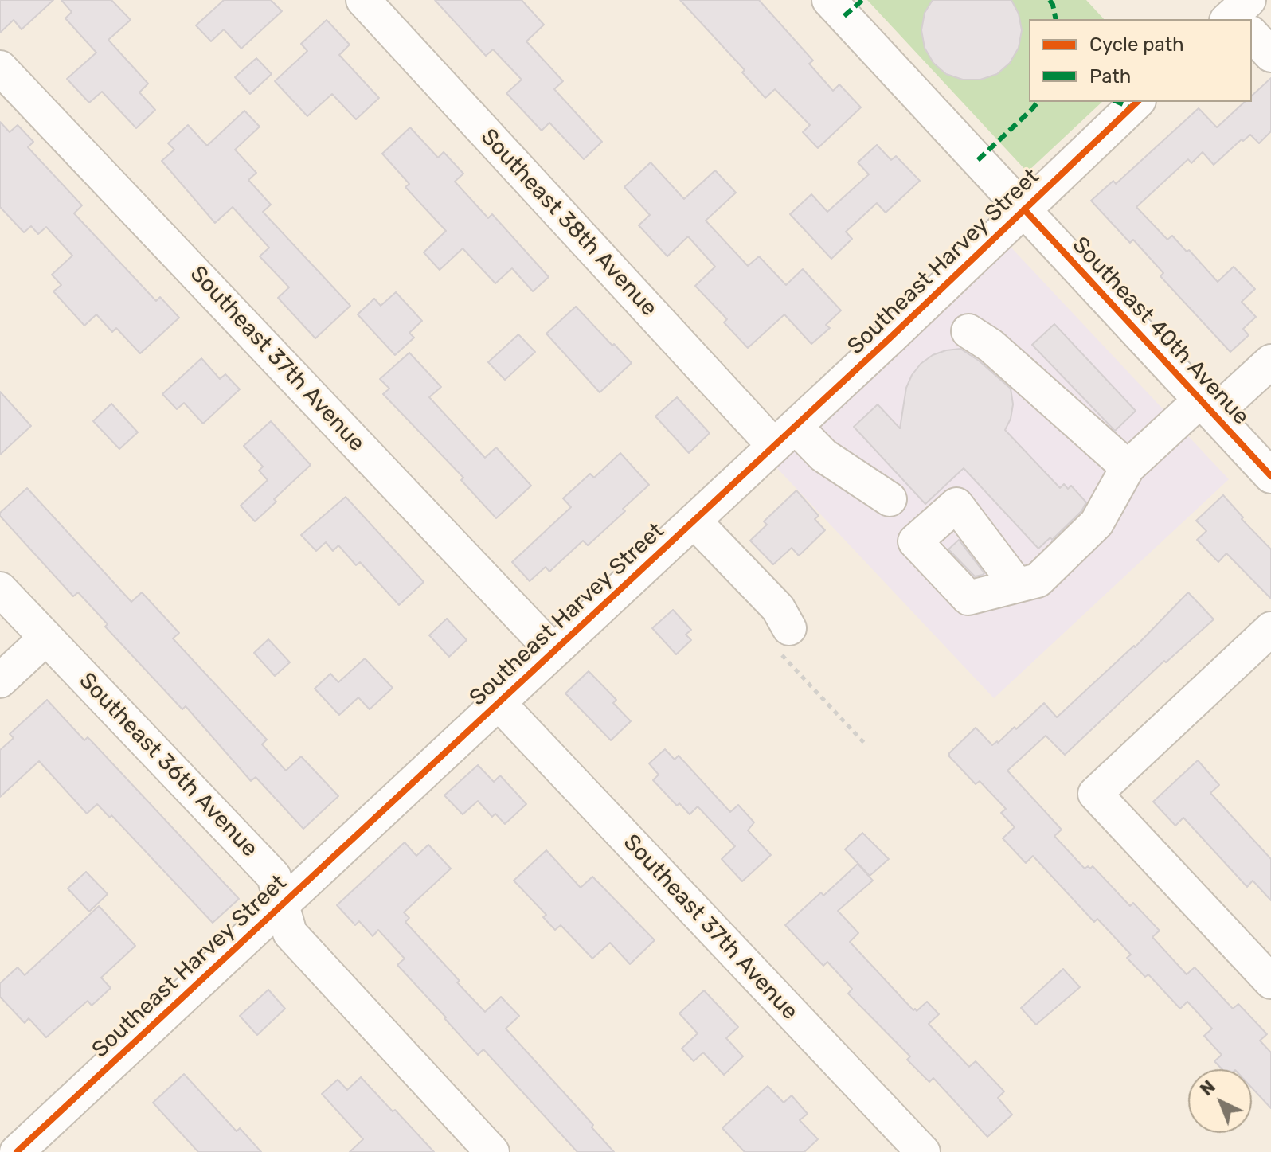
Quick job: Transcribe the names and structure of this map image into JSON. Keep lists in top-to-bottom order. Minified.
{"streets":{"street":["Southeast 38th Avenue","Southeast Harvey Street","Southeast 40th Avenue","Southeast 37th Avenue","Southeast 36th Avenue"]},"crossings":[["Southeast 38th Avenue","Southeast Harvey Street"],["Southeast Harvey Street","Southeast 40th Avenue"],["Southeast Harvey Street","Southeast 37th Avenue"],["Southeast Harvey Street","Southeast 36th Avenue"]],"legend":["Cycle path","Path"],"north":"top left"}
